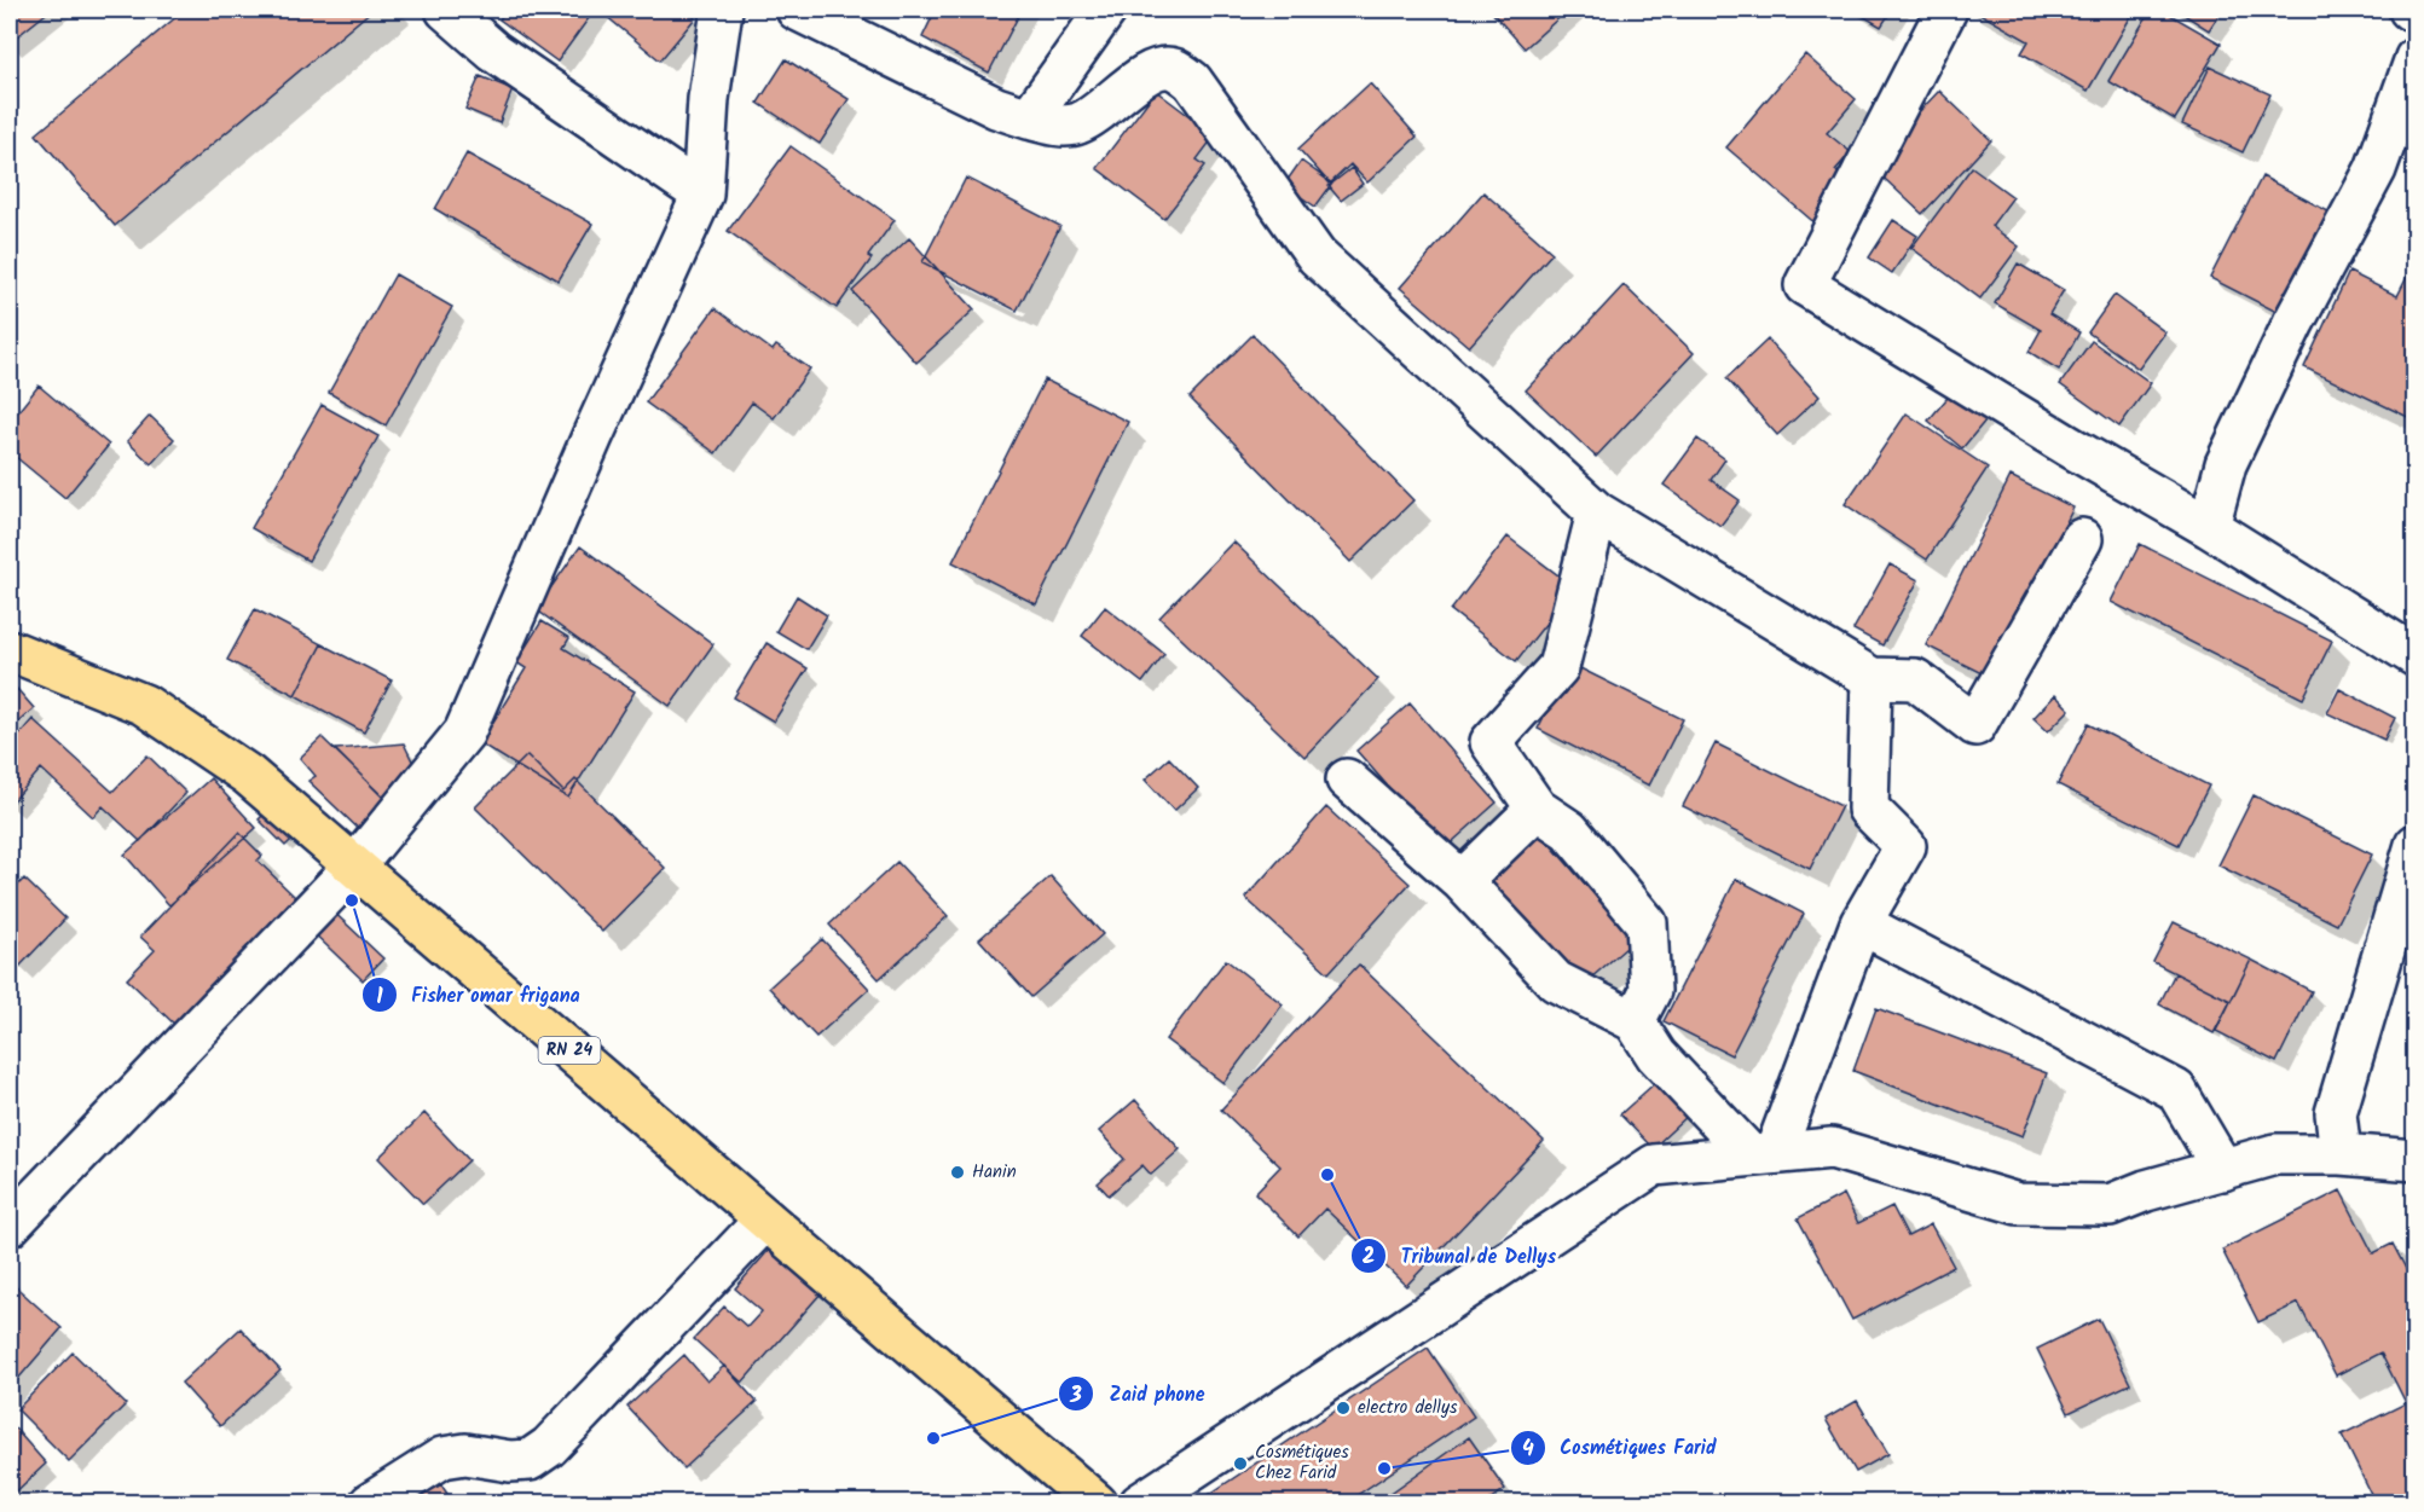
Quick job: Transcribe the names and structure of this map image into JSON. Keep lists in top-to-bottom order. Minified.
{"streets":{"main road":["RN 24"]},"places":["Fisher omar frigana","Hanin","Tribunal de Dellys","electro dellys","Zaid phone","Cosmétiques Chez Farid","Cosmétiques Farid"]}
